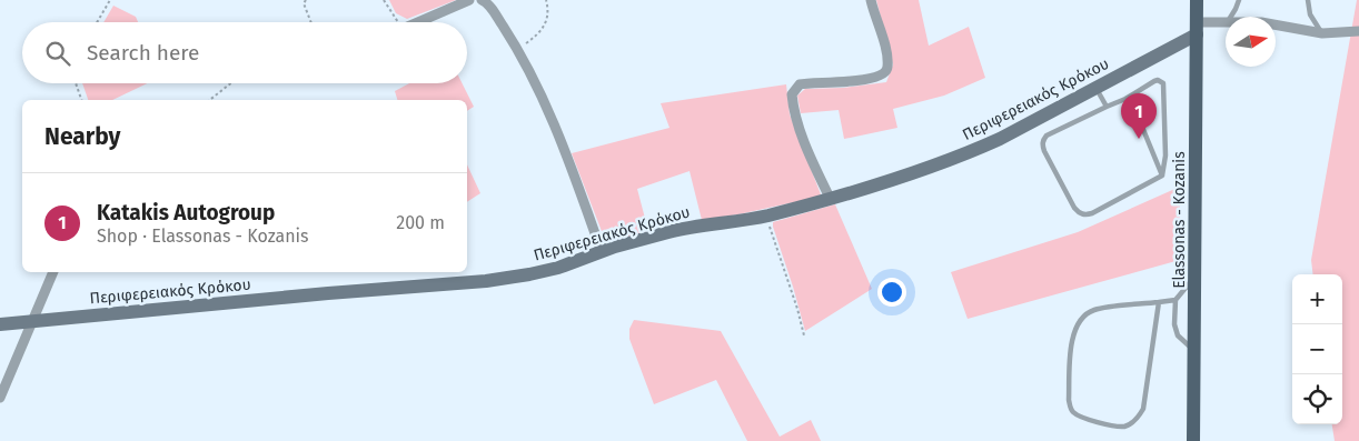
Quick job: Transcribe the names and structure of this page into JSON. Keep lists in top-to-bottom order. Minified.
{"streets":{"main road":["Elassonas - Kozanis"],"street":["Περιφερειακός Κρόκου"]},"crossings":[["Περιφερειακός Κρόκου","Elassonas - Kozanis"]],"north":"right","page":{"search":"Search here","pins":"1","heading":"Nearby","list":[{"mark":"1","name":"Katakis Autogroup","note":"Shop · Elassonas - Kozanis","value":"200 m"}],"map_buttons":["+","−"]}}
